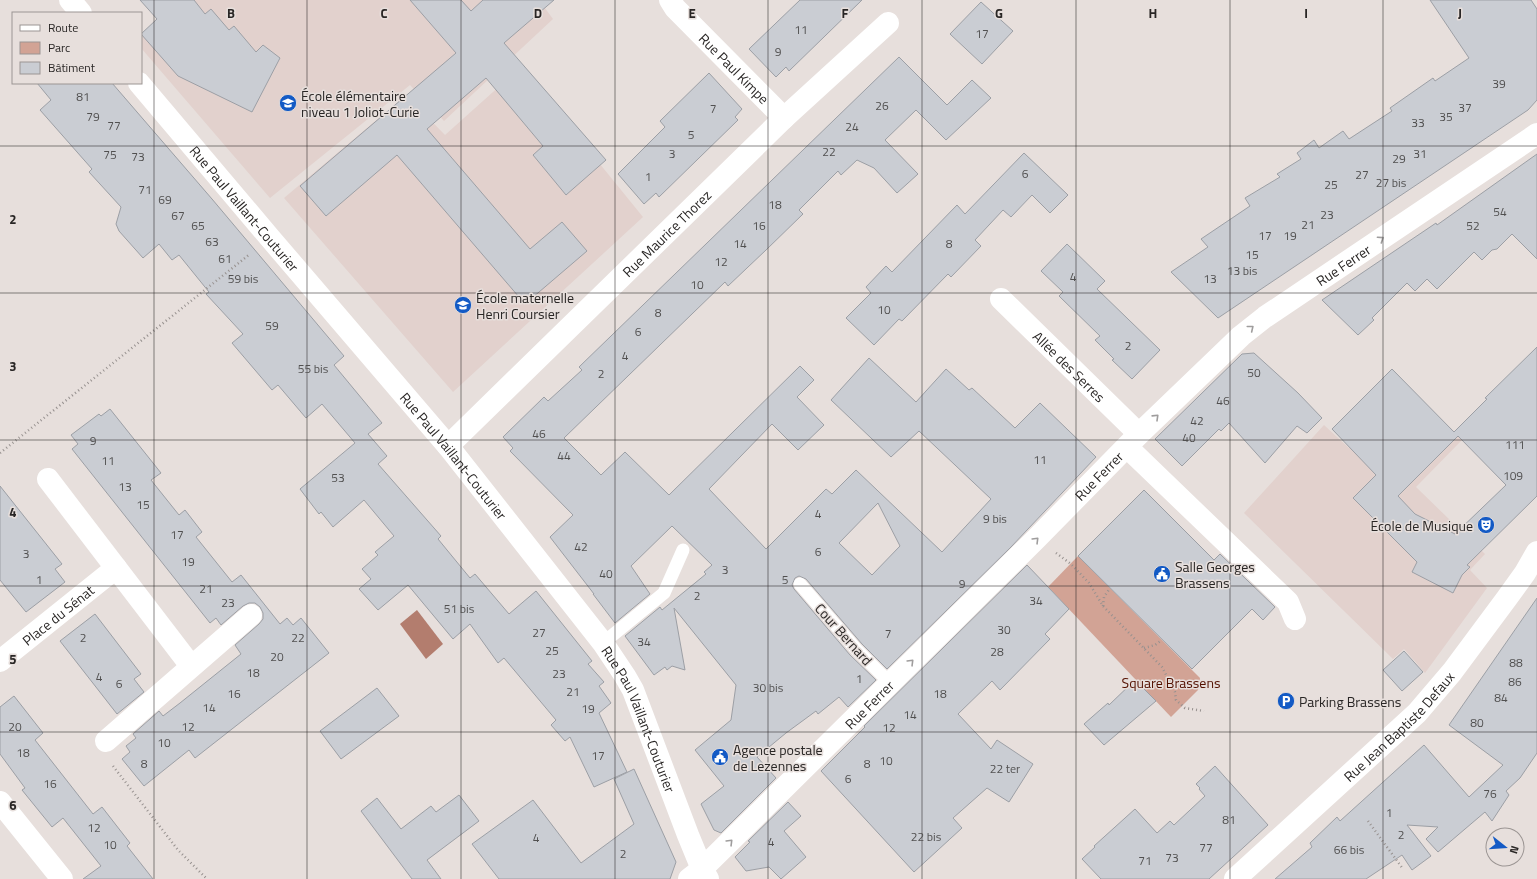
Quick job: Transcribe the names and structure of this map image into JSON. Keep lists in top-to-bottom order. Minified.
{"streets":{"street":["Rue Paul Kimpe","Rue Paul Vaillant-Couturier","Rue Maurice Thorez","Rue Ferrer","Allée des Serres","Place du Sénat","Rue Jean Baptiste Defaux"],"lane":["Cour Bernard"]},"crossings":[["Rue Paul Kimpe","Rue Maurice Thorez"],["Rue Paul Vaillant-Couturier","Rue Maurice Thorez"],["Rue Paul Vaillant-Couturier","Rue Ferrer"],["Rue Ferrer","Allée des Serres"],["Rue Ferrer","Cour Bernard"]],"one_way":["Rue Ferrer"],"parks":["Square Brassens"],"places":{"school or university":["École élémentaire niveau 1 Joliot-Curie","École maternelle Henri Coursier"],"theatre":["École de Musique"],"public building":["Salle Georges Brassens","Agence postale de Lezennes"],"parking":["Parking Brassens"]},"house_numbers":["11","17","9","39","81","26","37","7","79","35","33","77","24","5","22","3","31","75","73","29","6","27","1","27 bis","25","71","69","18","54","23","67","21","65","16","52","17","19","63","14","8","15","61","12","13 bis","4","59 bis","13","10","10","8","59","6","2","4","55 bis","50","2","46","42","46","40","9","111","44","11","11","109","53","13","15","4","9 bis","17","42","6","3","19","3","40","1","5","9","21","2","34","23","51 bis","30","27","7","2","22","34","25","28","20","88","18","23","4","1","86","6","30 bis","21","16","18","84","14","19","14","80","20","12","12","10","18","17","10","8","8","22 ter","6","16","76","1","81","12","2","22 bis","4","4","10","77","66 bis","2","73","71"],"legend":["Route","Parc","Bâtiment"],"north":"right","grid":{"columns":["B","C","D","E","F","G","H","I","J"],"rows":["2","3","4","5","6"]}}
